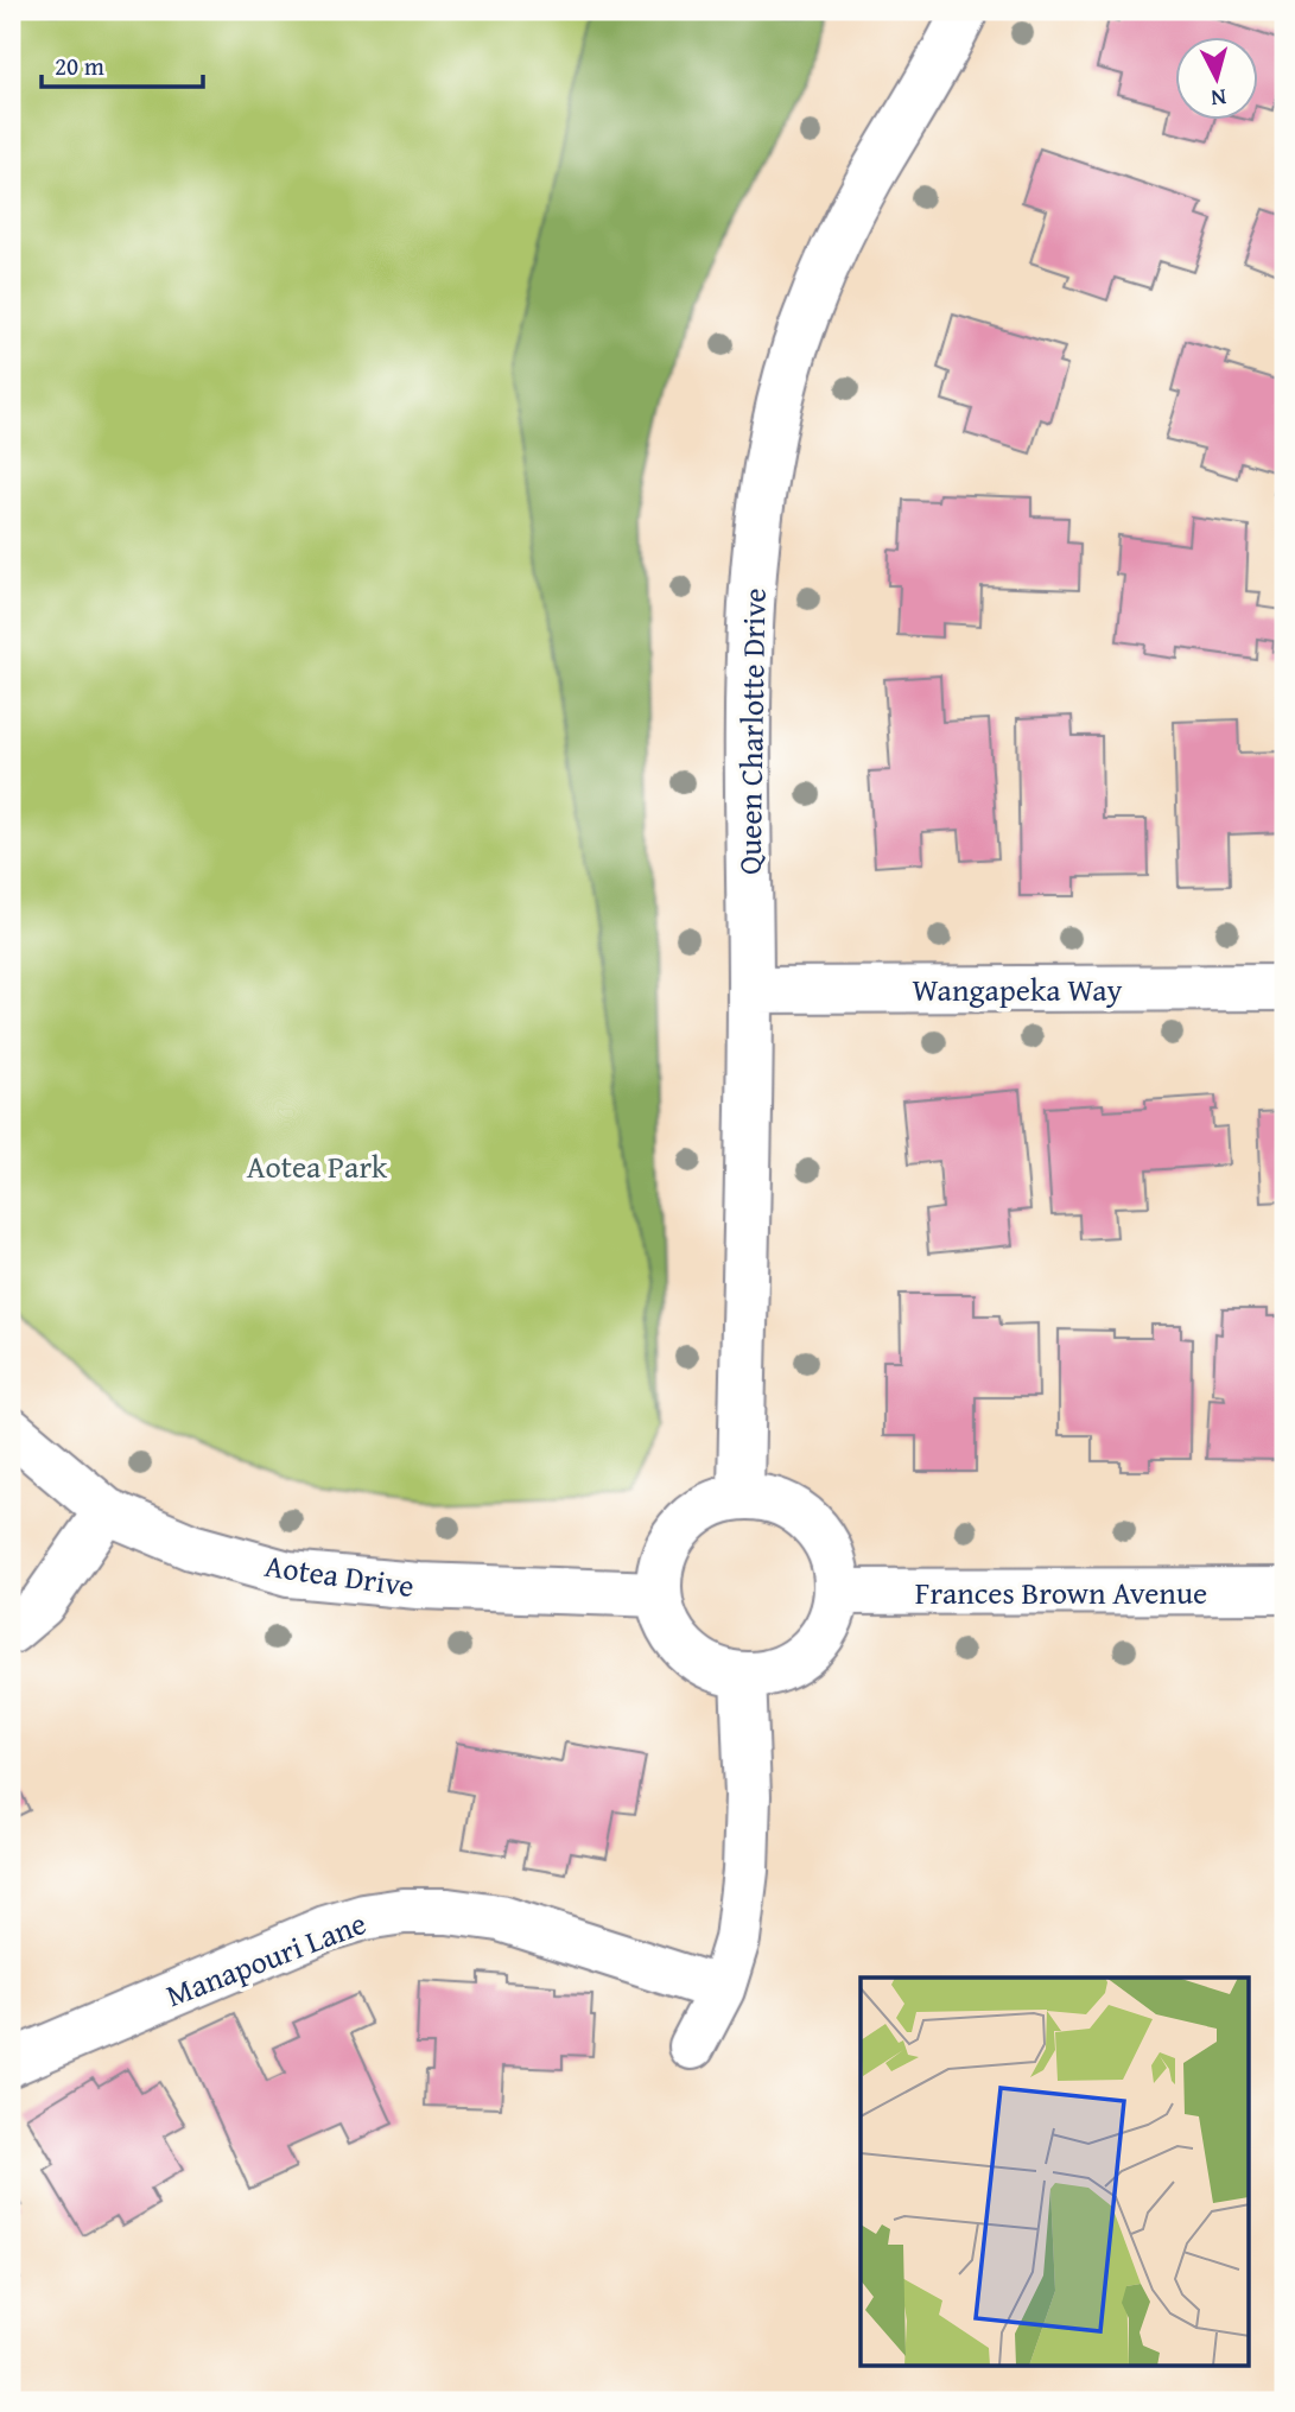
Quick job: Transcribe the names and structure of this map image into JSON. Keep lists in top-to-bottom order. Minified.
{"streets":{"street":["Queen Charlotte Drive","Wangapeka Way","Aotea Drive","Frances Brown Avenue","Manapouri Lane"]},"crossings":[["Queen Charlotte Drive","Wangapeka Way"],["Queen Charlotte Drive","Aotea Drive"],["Queen Charlotte Drive","Frances Brown Avenue"],["Aotea Drive","Frances Brown Avenue"]],"parks":["Aotea Park"],"scale_bar":"20 m","north":"bottom"}
